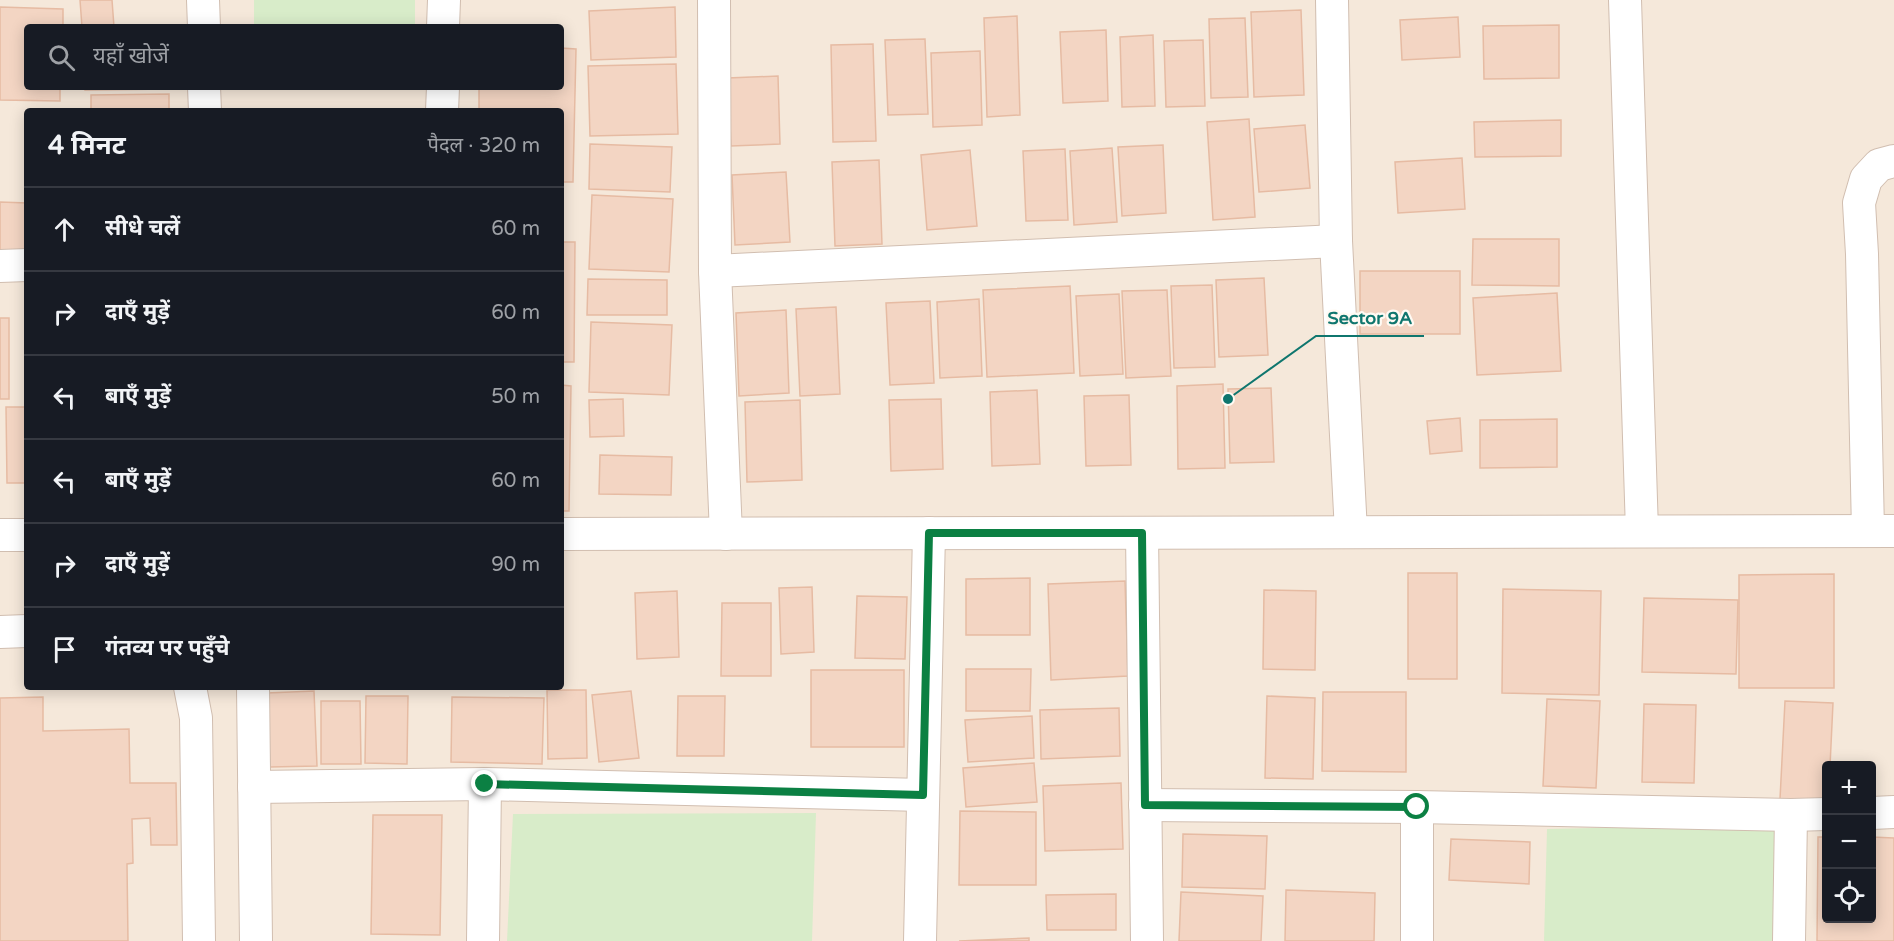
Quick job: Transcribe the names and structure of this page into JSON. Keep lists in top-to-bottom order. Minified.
{"places":["Sector 9A"],"page":{"search":"यहाँ खोजें","heading":["4 मिनट","पैदल · 320 m"],"list":[["सीधे चलें","60 m"],["दाएँ मुड़ें","60 m"],["बाएँ मुड़ें","50 m"],["बाएँ मुड़ें","60 m"],["दाएँ मुड़ें","90 m"],"गंतव्य पर पहुँचे"],"map_buttons":["+","−"]}}
